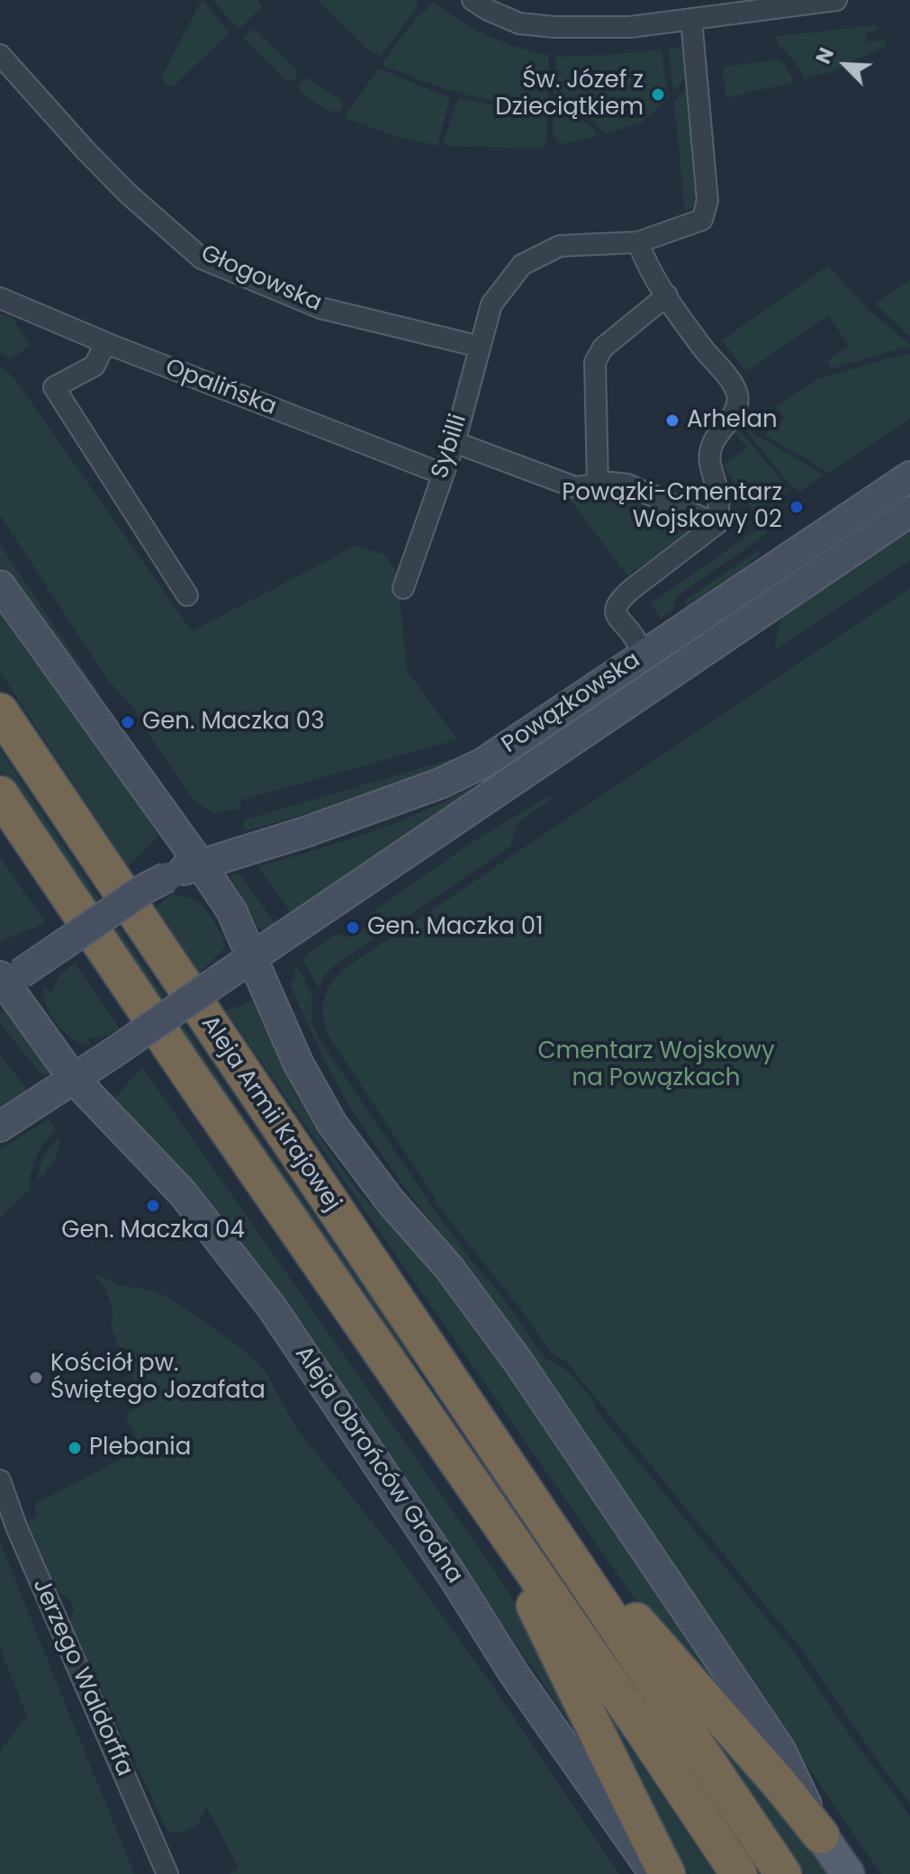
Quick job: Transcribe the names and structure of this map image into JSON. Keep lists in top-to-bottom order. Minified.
{"streets":{"highway":["Aleja Armii Krajowej"],"main road":["Powązkowska","Aleja Obrońców Grodna"],"street":["Głogowska","Opalińska","Sybilli","Jerzego Waldorffa"]},"crossings":[["Opalińska","Sybilli"],["Powązkowska","Aleja Obrońców Grodna"]],"parks":["Cmentarz Wojskowy na Powązkach"],"places":["Św. Józef z Dzieciątkiem","Arhelan","Powązki-Cmentarz Wojskowy 02","Gen. Maczka 03","Gen. Maczka 01","Gen. Maczka 04","Kościół pw. Świętego Jozafata","Plebania"],"north":"top left"}
